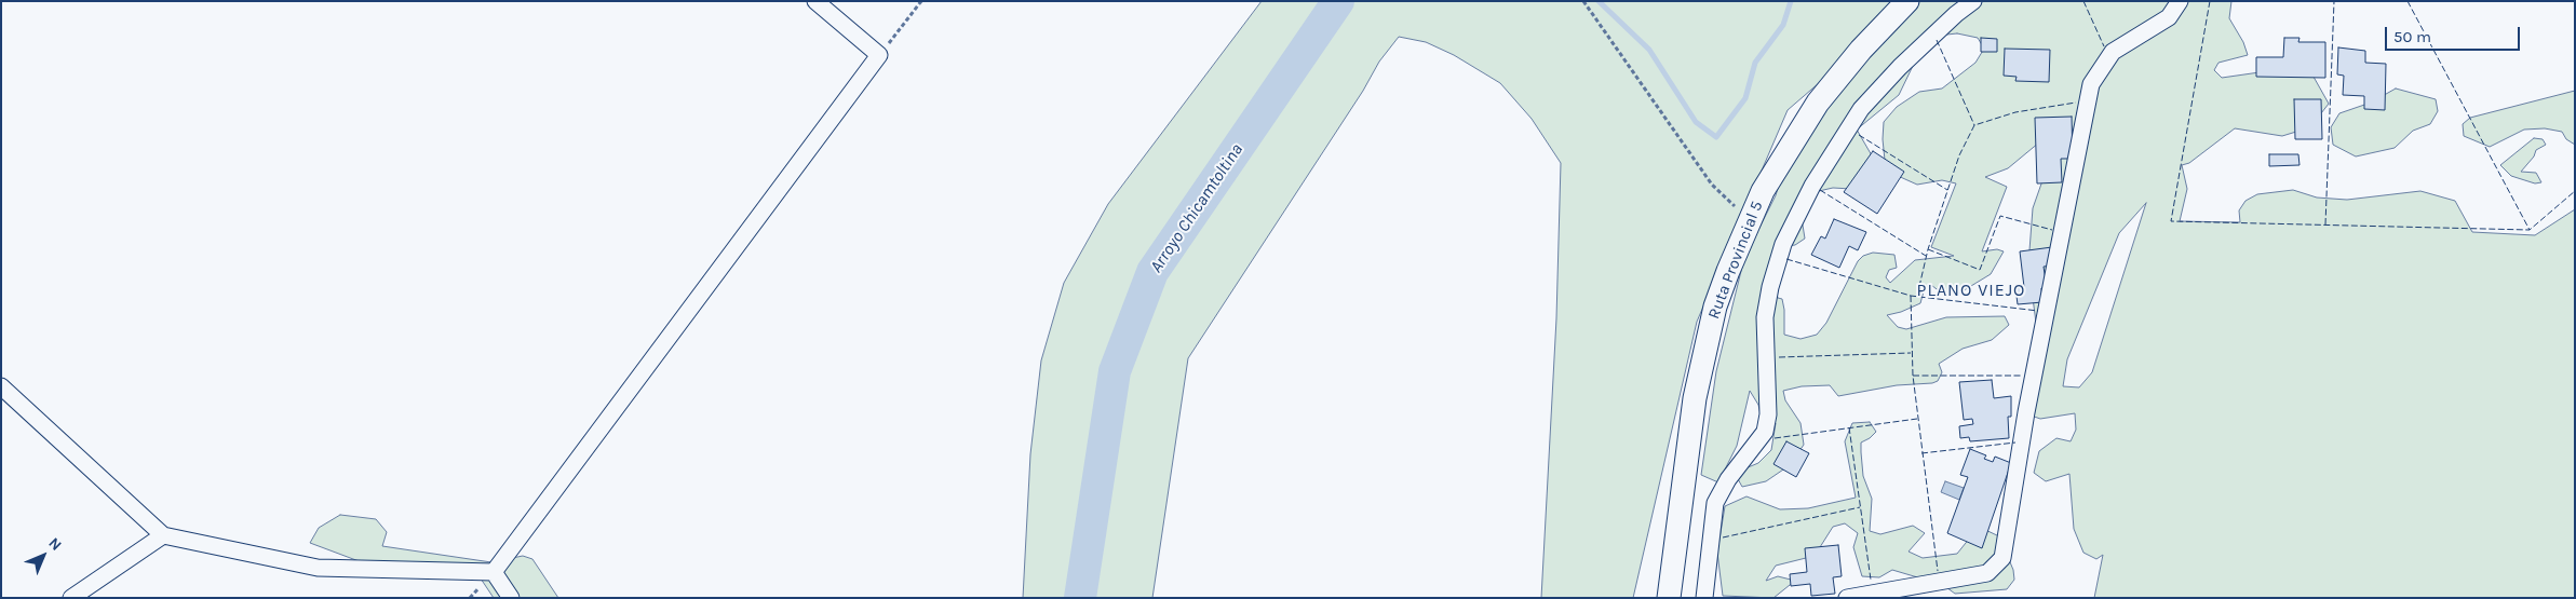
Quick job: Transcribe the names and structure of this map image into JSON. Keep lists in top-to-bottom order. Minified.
{"streets":{"main road":["Ruta Provincial 5"]},"districts":["PLANO VIEJO"],"water":["Arroyo Chicamtoltina"],"scale_bar":"50 m","north":"top right"}
